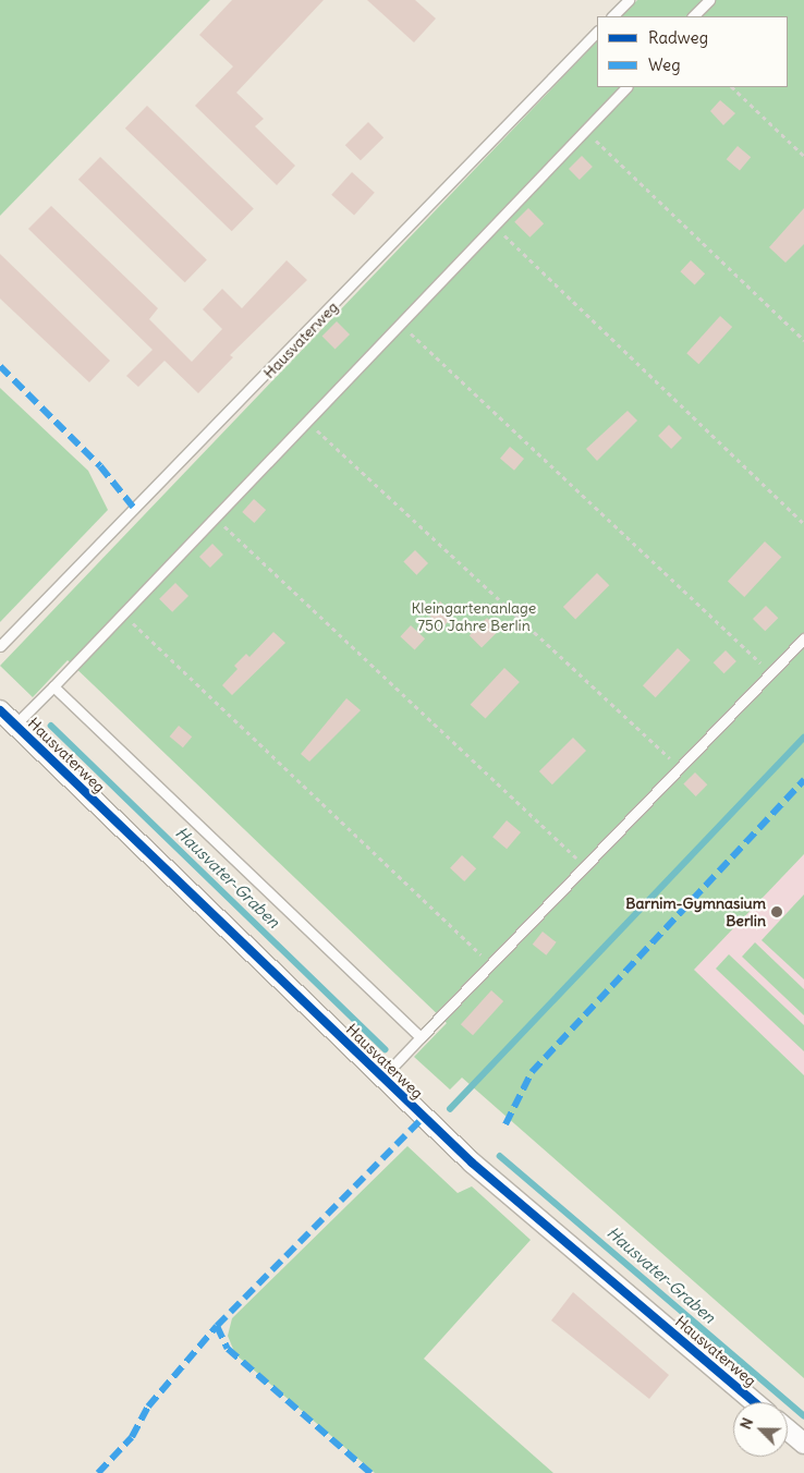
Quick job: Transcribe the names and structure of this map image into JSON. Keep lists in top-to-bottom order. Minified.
{"streets":{"street":["Hausvaterweg"]},"water":["Hausvater-Graben"],"parks":["Kleingartenanlage 750 Jahre Berlin"],"places":["Barnim-Gymnasium Berlin"],"legend":["Radweg","Weg"],"north":"top left"}
